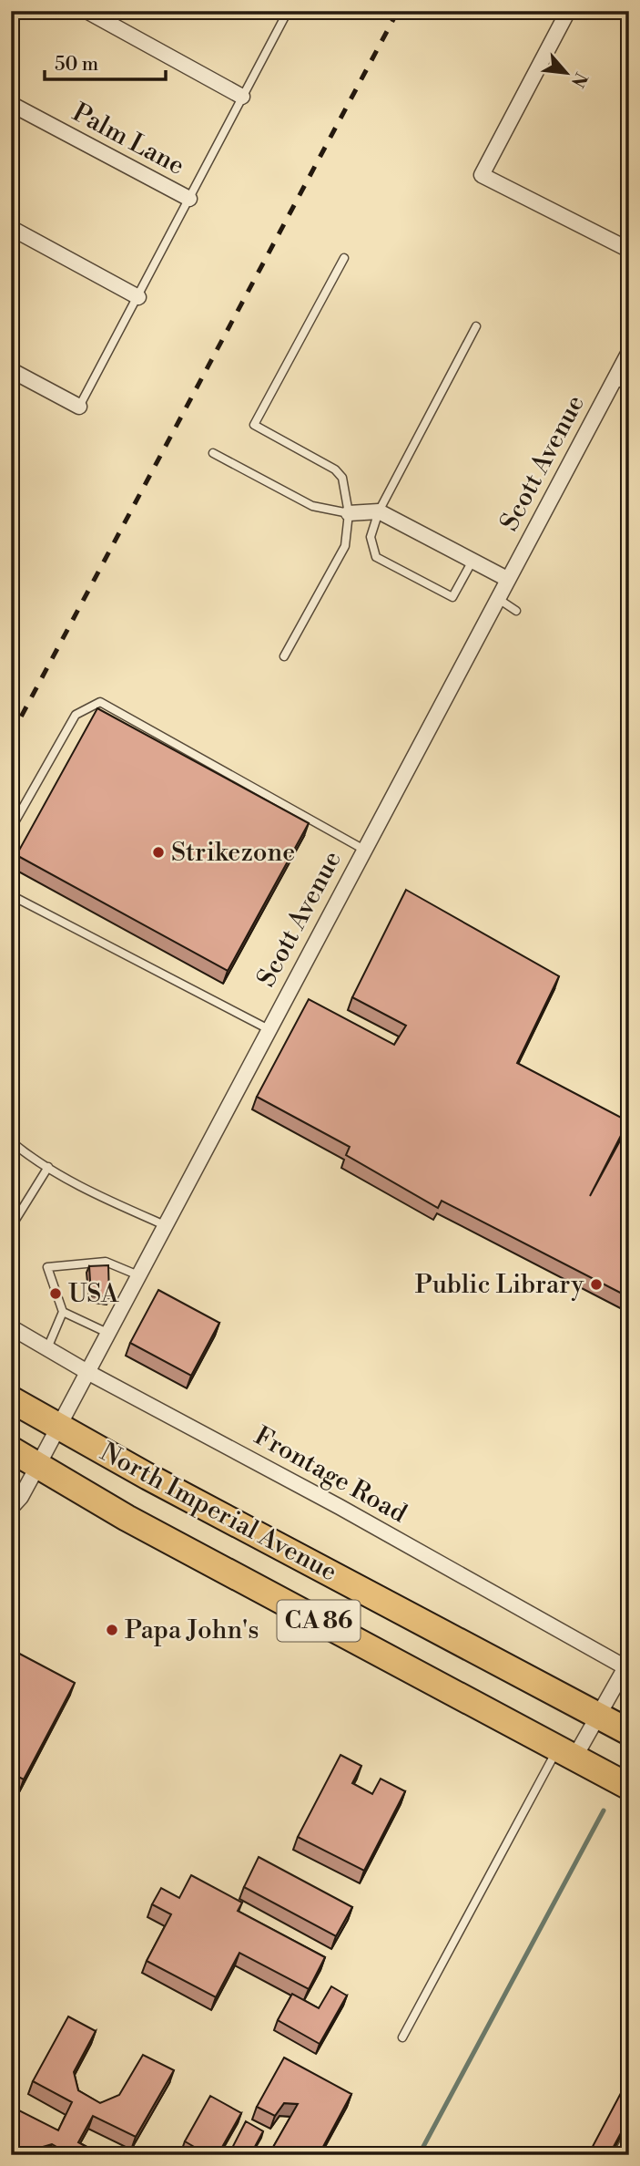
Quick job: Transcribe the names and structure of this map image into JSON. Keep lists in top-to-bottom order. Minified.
{"streets":{"highway":["North Imperial Avenue","CA 86"],"street":["Palm Lane","Scott Avenue","Frontage Road"]},"crossings":[["Scott Avenue","Frontage Road"],["Scott Avenue","North Imperial Avenue"]],"places":["Strikezone","Public Library","USA","Papa John's"],"scale_bar":"50 m","north":"bottom right"}
